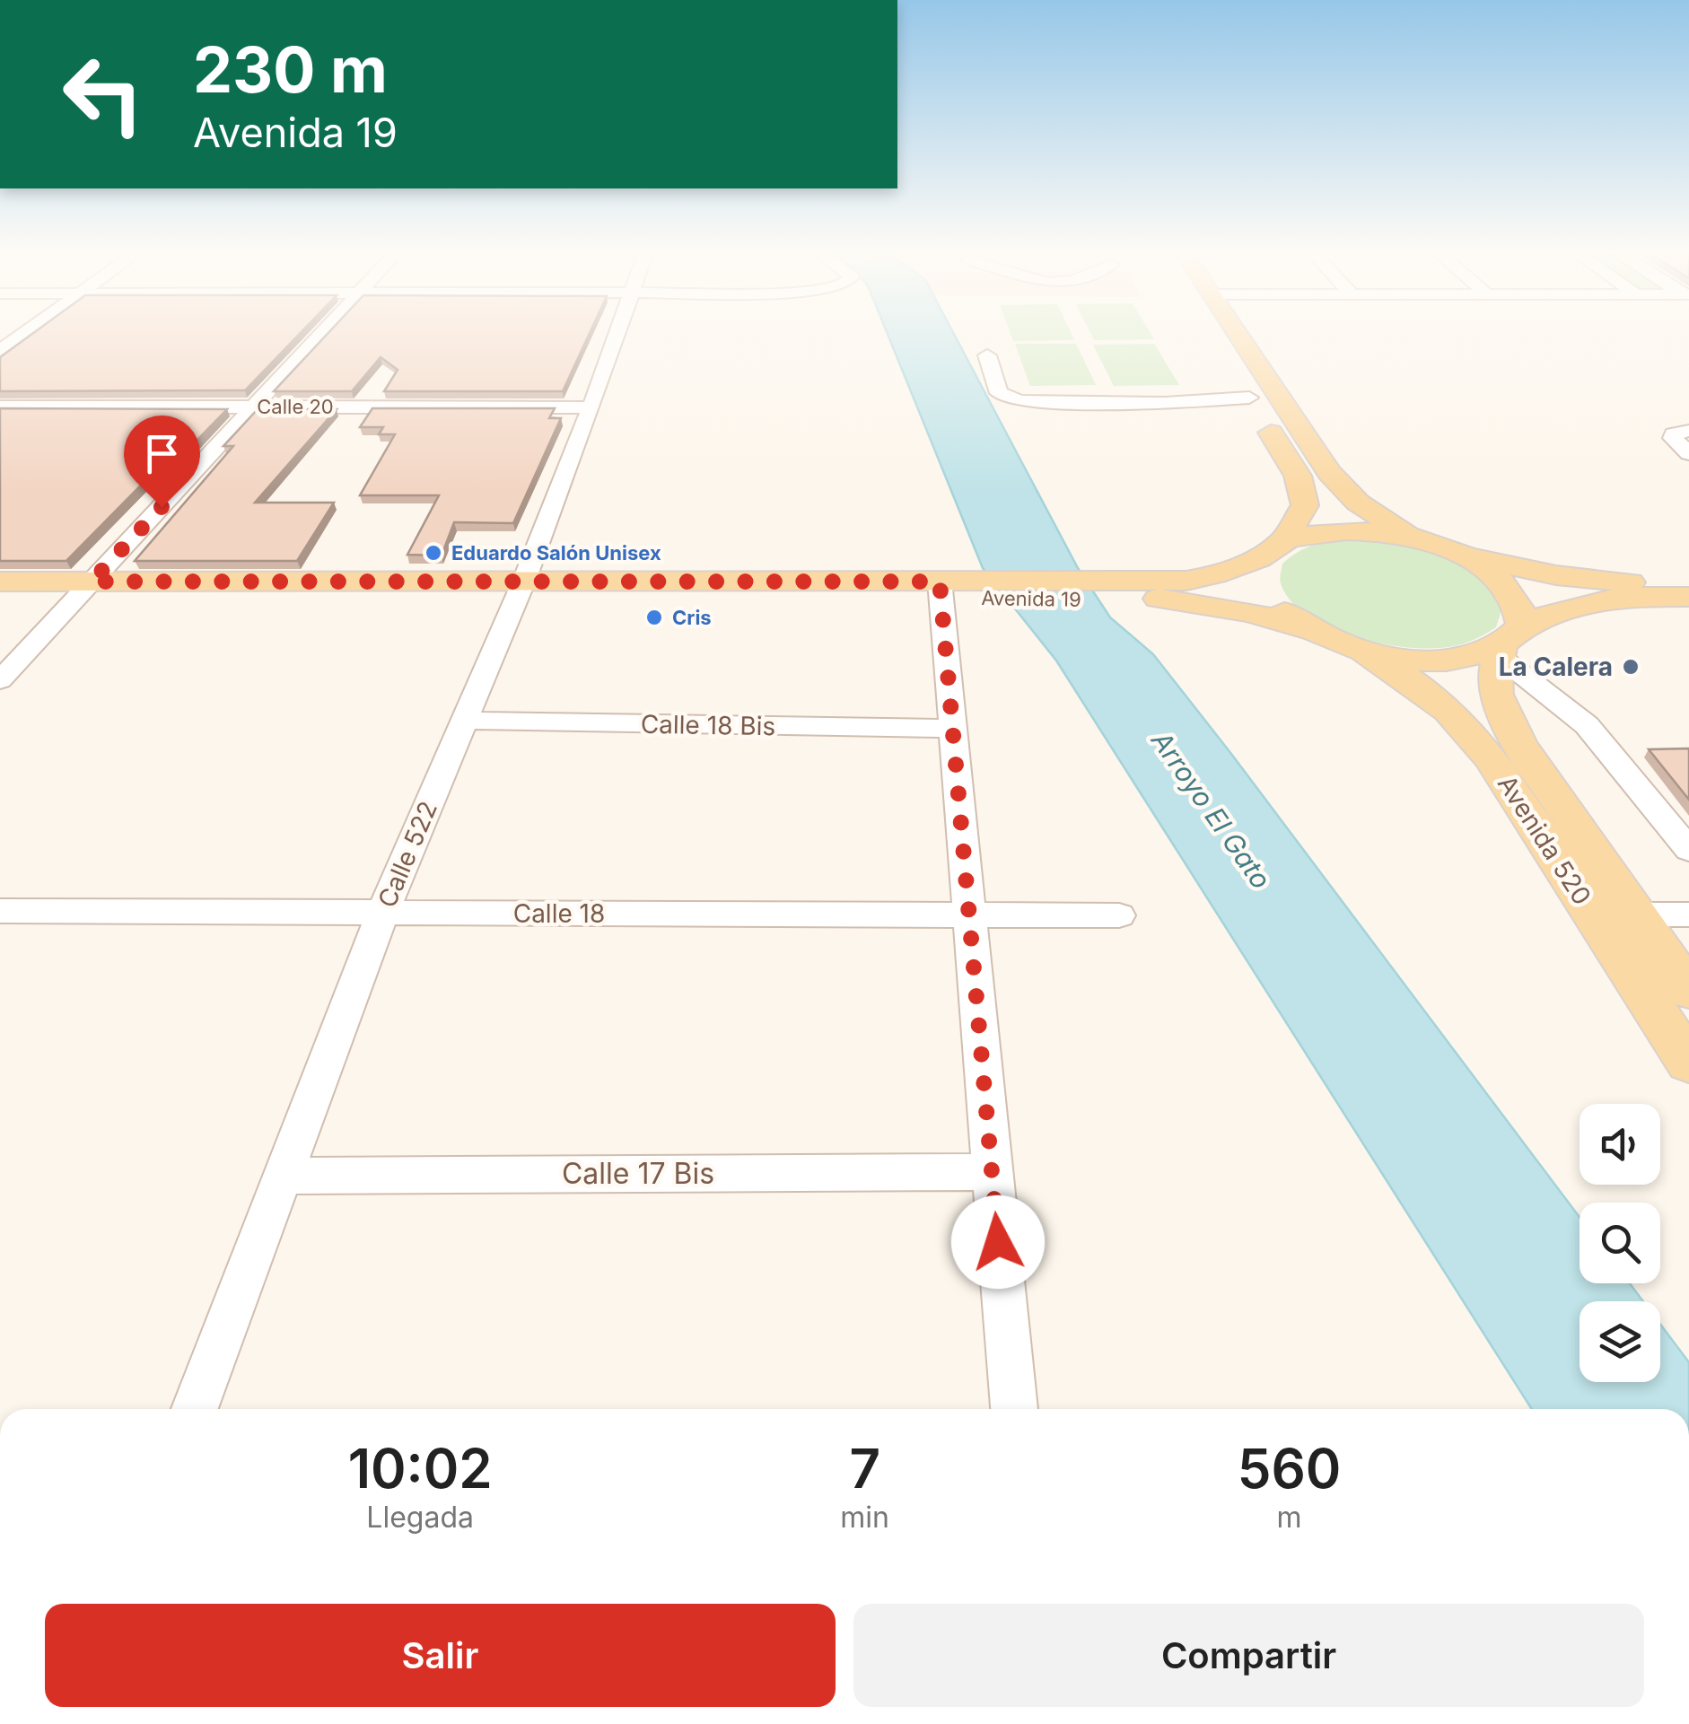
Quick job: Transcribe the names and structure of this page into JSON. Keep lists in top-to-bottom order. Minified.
{"streets":{"main road":["Avenida 19","Avenida 520"],"street":["Calle 20","Calle 18 Bis","Calle 522","Calle 18","Calle 17 Bis"]},"crossings":[["Calle 20","Calle 522"],["Avenida 19","Calle 522"],["Calle 18 Bis","Calle 522"],["Calle 522","Calle 18"],["Calle 522","Calle 17 Bis"]],"water":["Arroyo El Gato"],"places":["Eduardo Salón Unisex","Cris","La Calera"],"page":{"turn":["230 m","Avenida 19"],"eta":["10:02","Llegada","7","min","560","m"],"buttons":["Salir","Compartir"]}}
